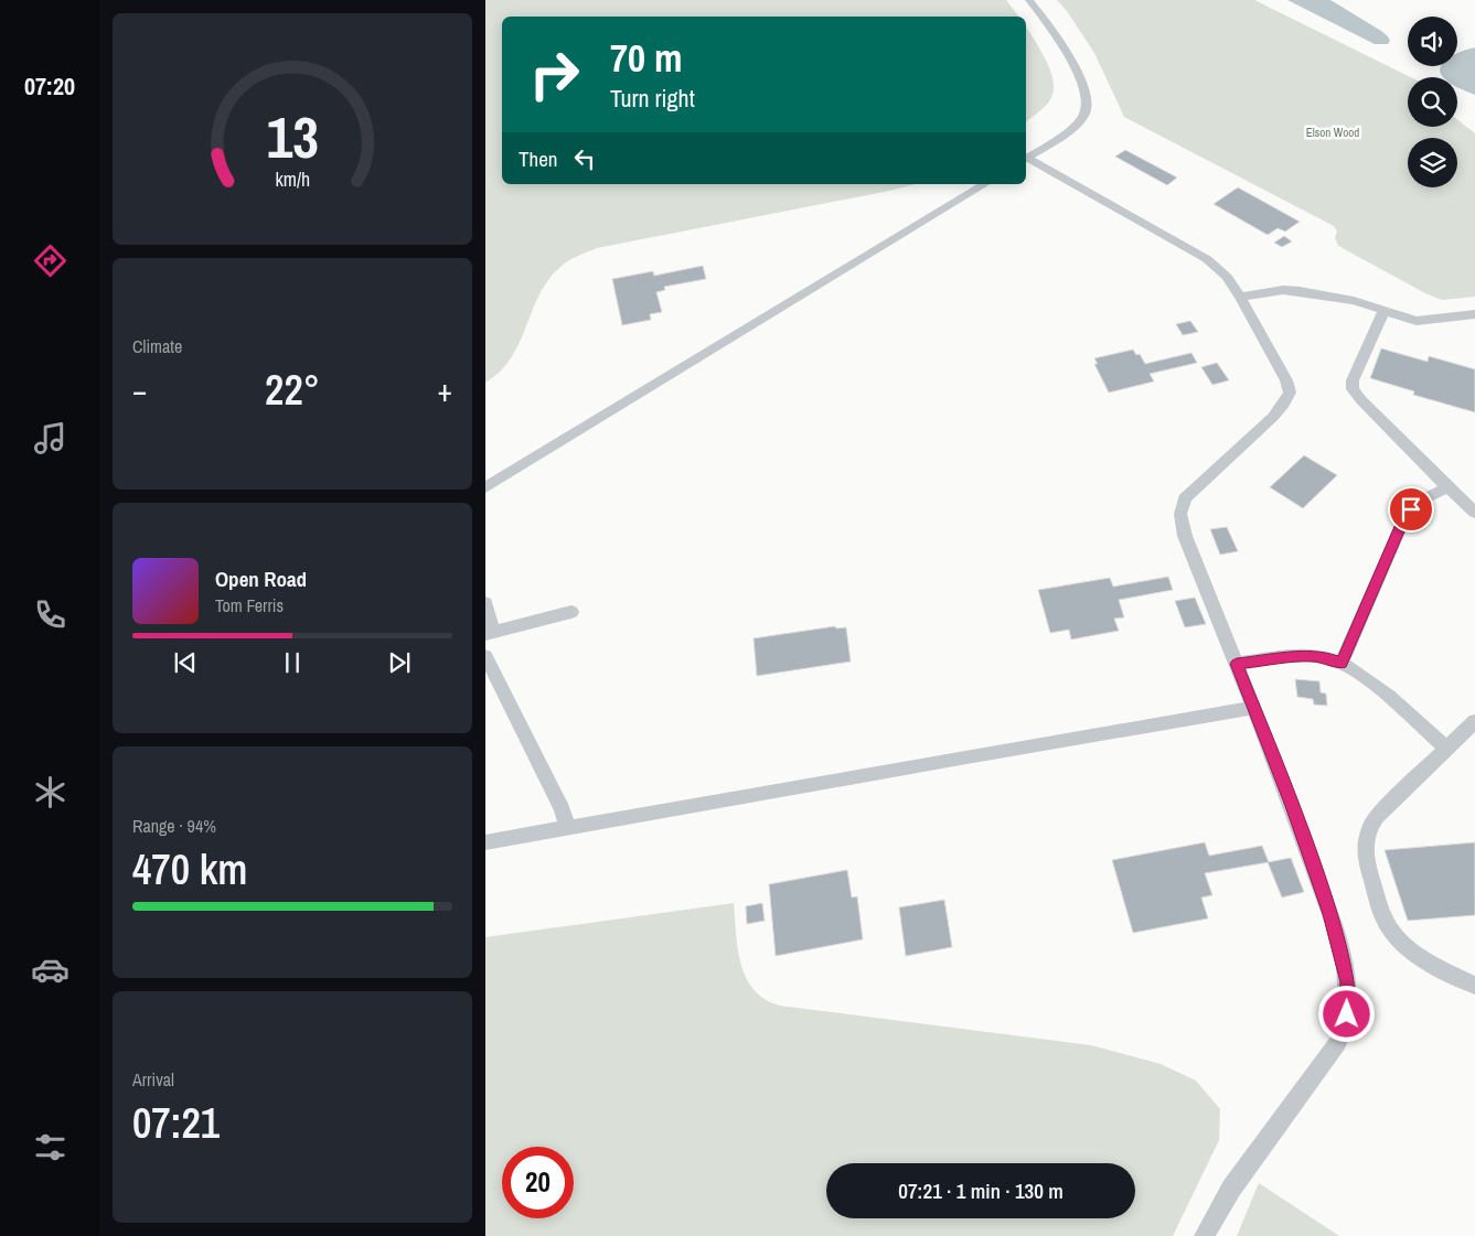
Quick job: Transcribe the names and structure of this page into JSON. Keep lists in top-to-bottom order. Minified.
{"parks":["Elson Wood"],"page":{"tabs":"07:20","turn":["70 m","Turn right"],"then":"Then","tile":["Climate",["Range · 94%","470 km"],["Arrival","07:21"]],"heat":["−","22°","+"],"song":["Open Road","Tom Ferris"],"limit":"20","trip":"07:21 · 1 min · 130 m","gauge":["13","km/h"]}}
